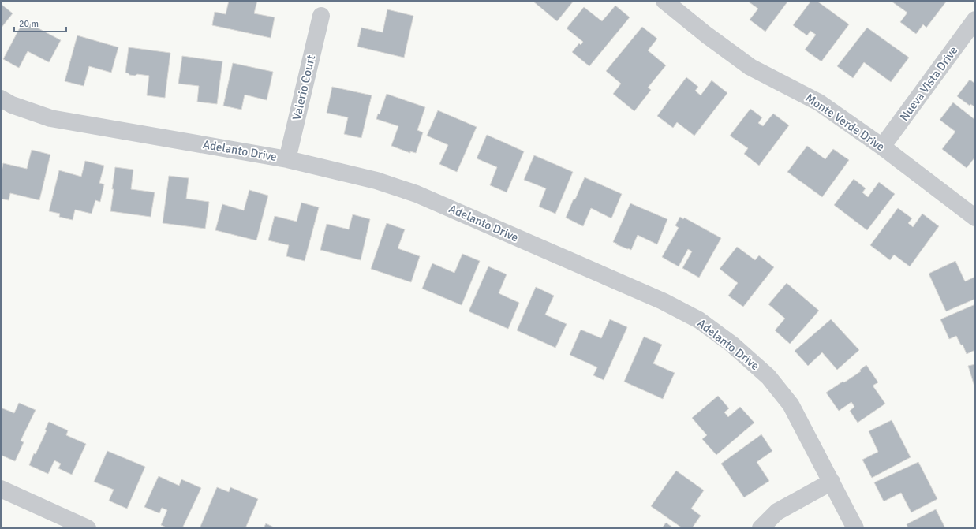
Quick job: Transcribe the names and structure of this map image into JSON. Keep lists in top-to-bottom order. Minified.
{"streets":{"street":["Nueva Vista Drive","Valerio Court","Monte Verde Drive","Adelanto Drive"]},"crossings":[["Nueva Vista Drive","Monte Verde Drive"],["Valerio Court","Adelanto Drive"]],"scale_bar":"20 m"}
